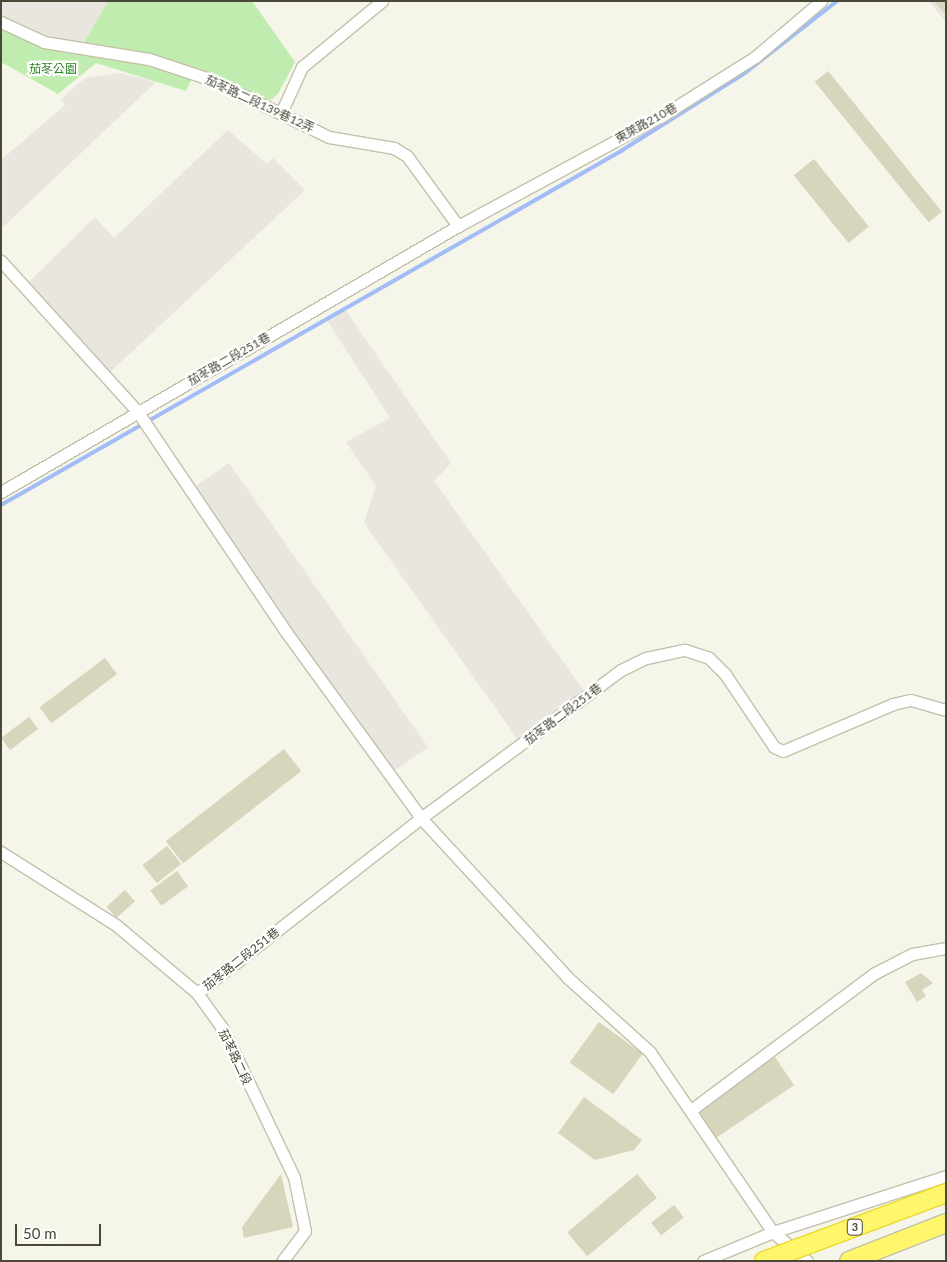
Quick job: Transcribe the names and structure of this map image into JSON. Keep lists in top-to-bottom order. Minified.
{"streets":{"highway":["3"],"street":["茄苳路二段139巷12弄","東萊路210巷","茄苳路二段251巷","茄苳路二段"]},"crossings":[["茄苳路二段139巷12弄","東萊路210巷"],["茄苳路二段139巷12弄","茄苳路二段251巷"],["東萊路210巷","茄苳路二段251巷"],["茄苳路二段251巷","茄苳路二段"]],"parks":["茄苳公園"],"scale_bar":"50 m"}
